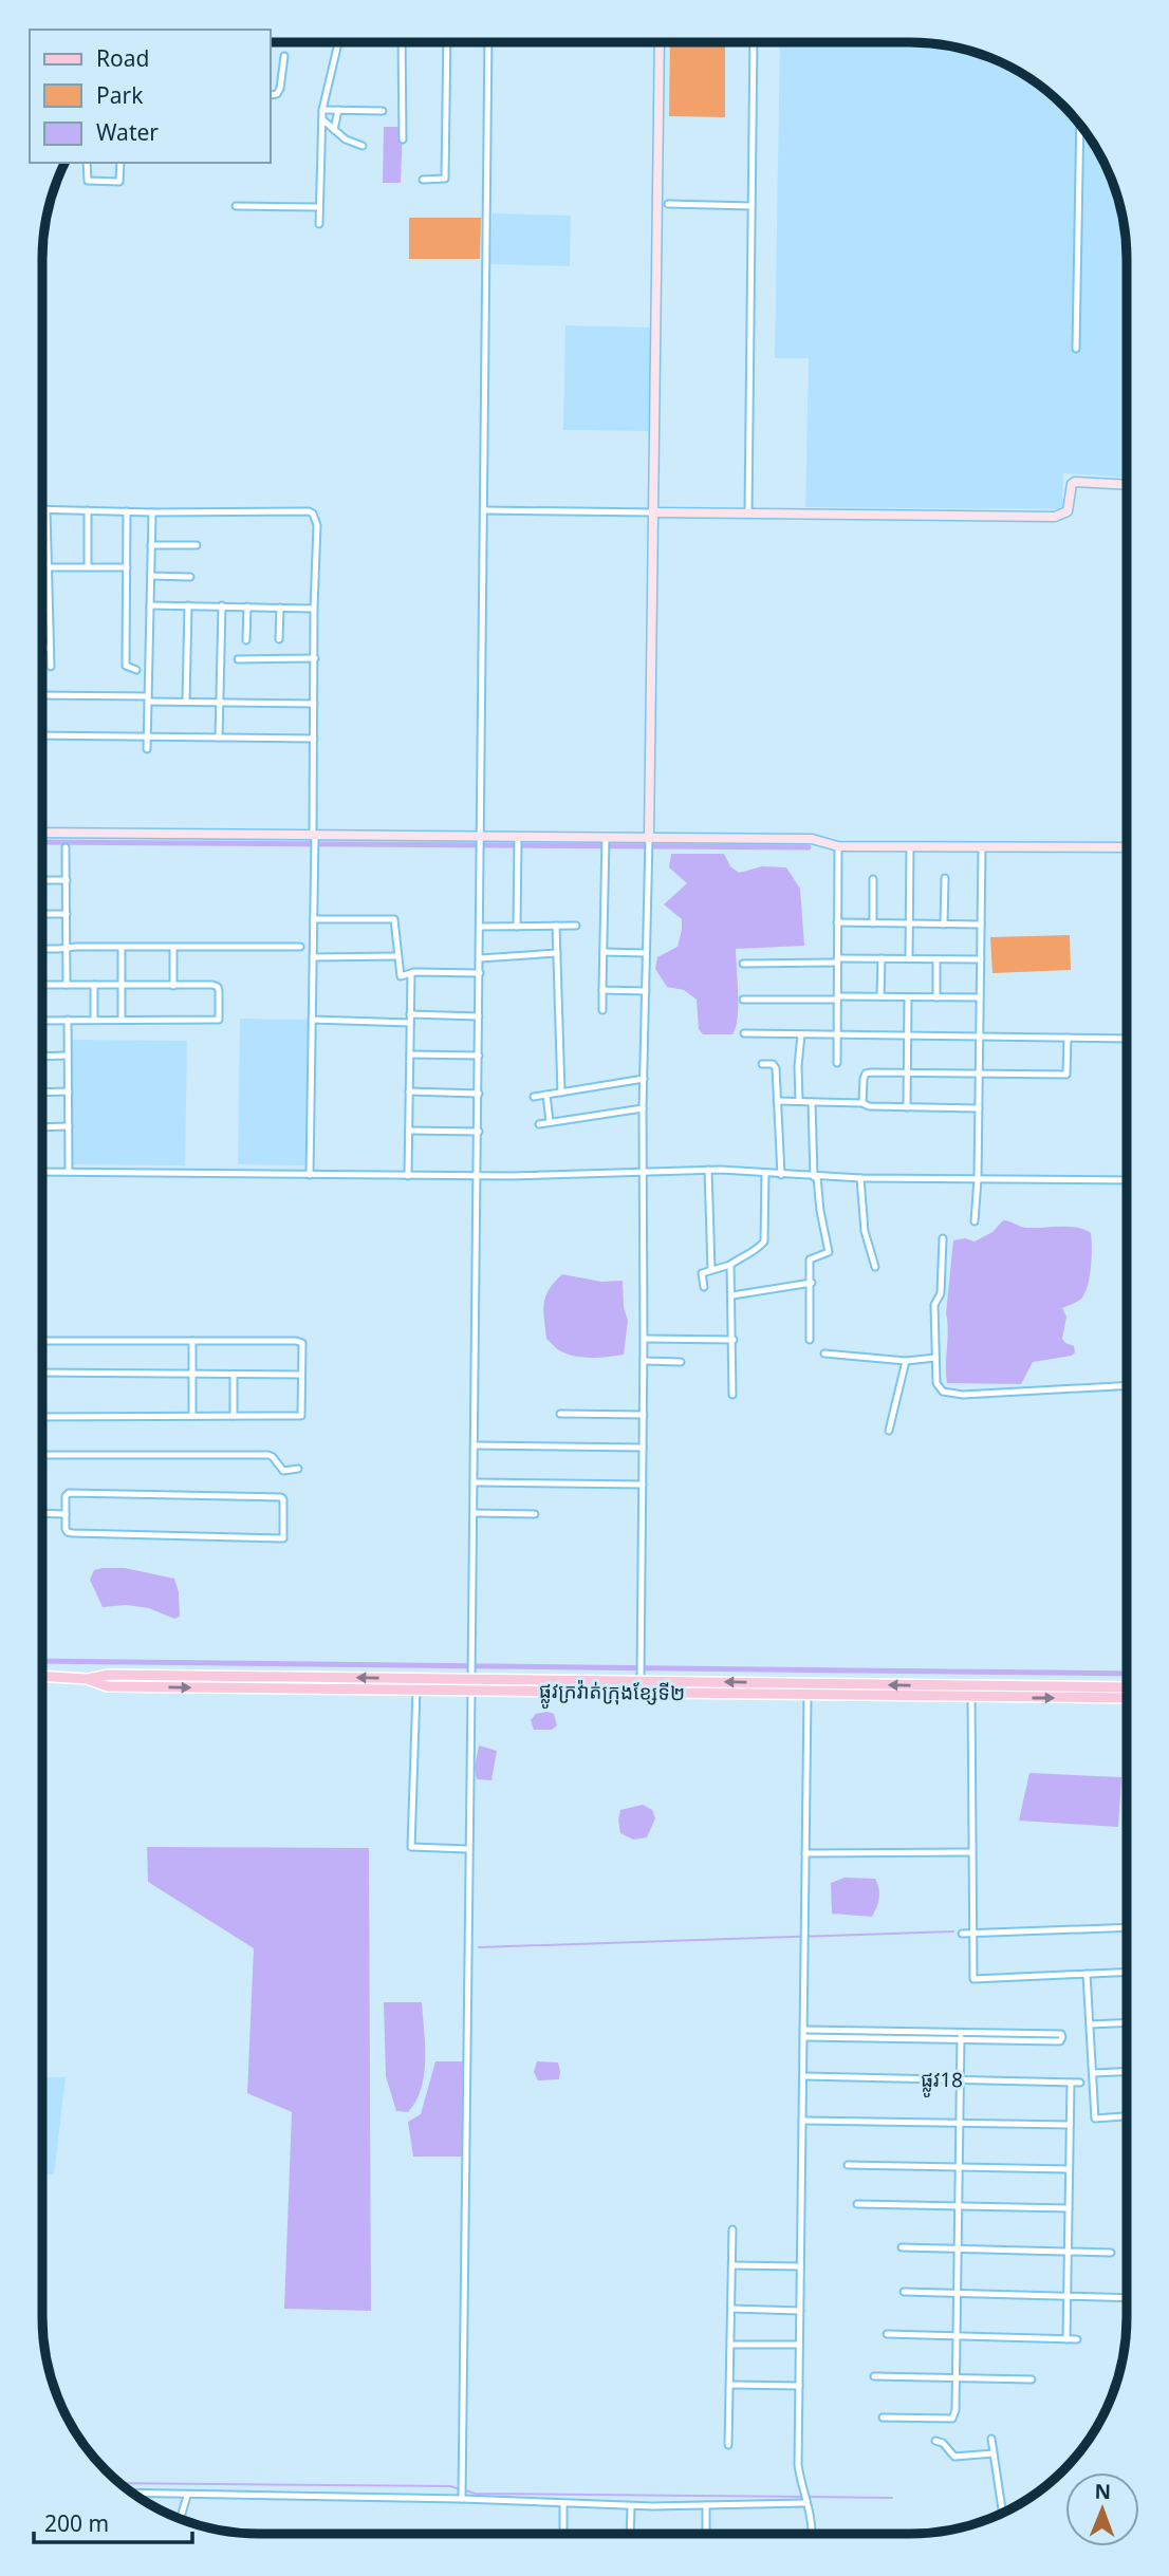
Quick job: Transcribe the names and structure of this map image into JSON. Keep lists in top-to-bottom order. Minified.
{"streets":{"main road":["ផ្លូវក្រវ៉ាត់ក្រុងខ្សែទី២"],"street":["ផ្លូវ18"]},"legend":["Road","Park","Water"],"scale_bar":"200 m","north":"top"}
